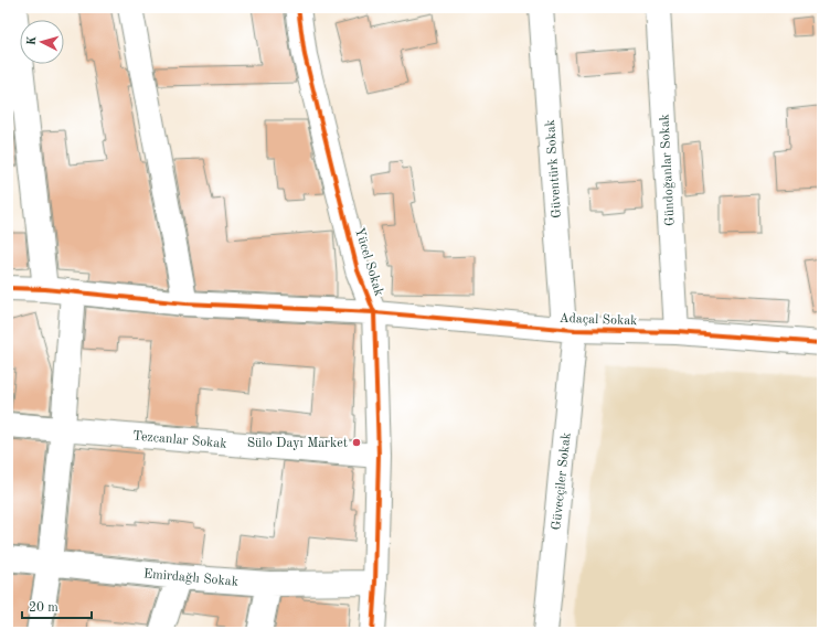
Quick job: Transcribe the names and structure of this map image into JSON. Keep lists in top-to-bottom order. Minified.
{"streets":{"street":["Güventürk Sokak","Gündoğanlar Sokak","Yücel Sokak","Adaçal Sokak","Tezcanlar Sokak","Güvecçiler Sokak","Emirdağlı Sokak"]},"crossings":[["Güventürk Sokak","Adaçal Sokak"],["Güventürk Sokak","Güvecçiler Sokak"],["Gündoğanlar Sokak","Adaçal Sokak"],["Yücel Sokak","Adaçal Sokak"],["Yücel Sokak","Tezcanlar Sokak"],["Yücel Sokak","Emirdağlı Sokak"],["Adaçal Sokak","Güvecçiler Sokak"]],"places":["Sülo Dayı Market"],"scale_bar":"20 m","north":"left"}
